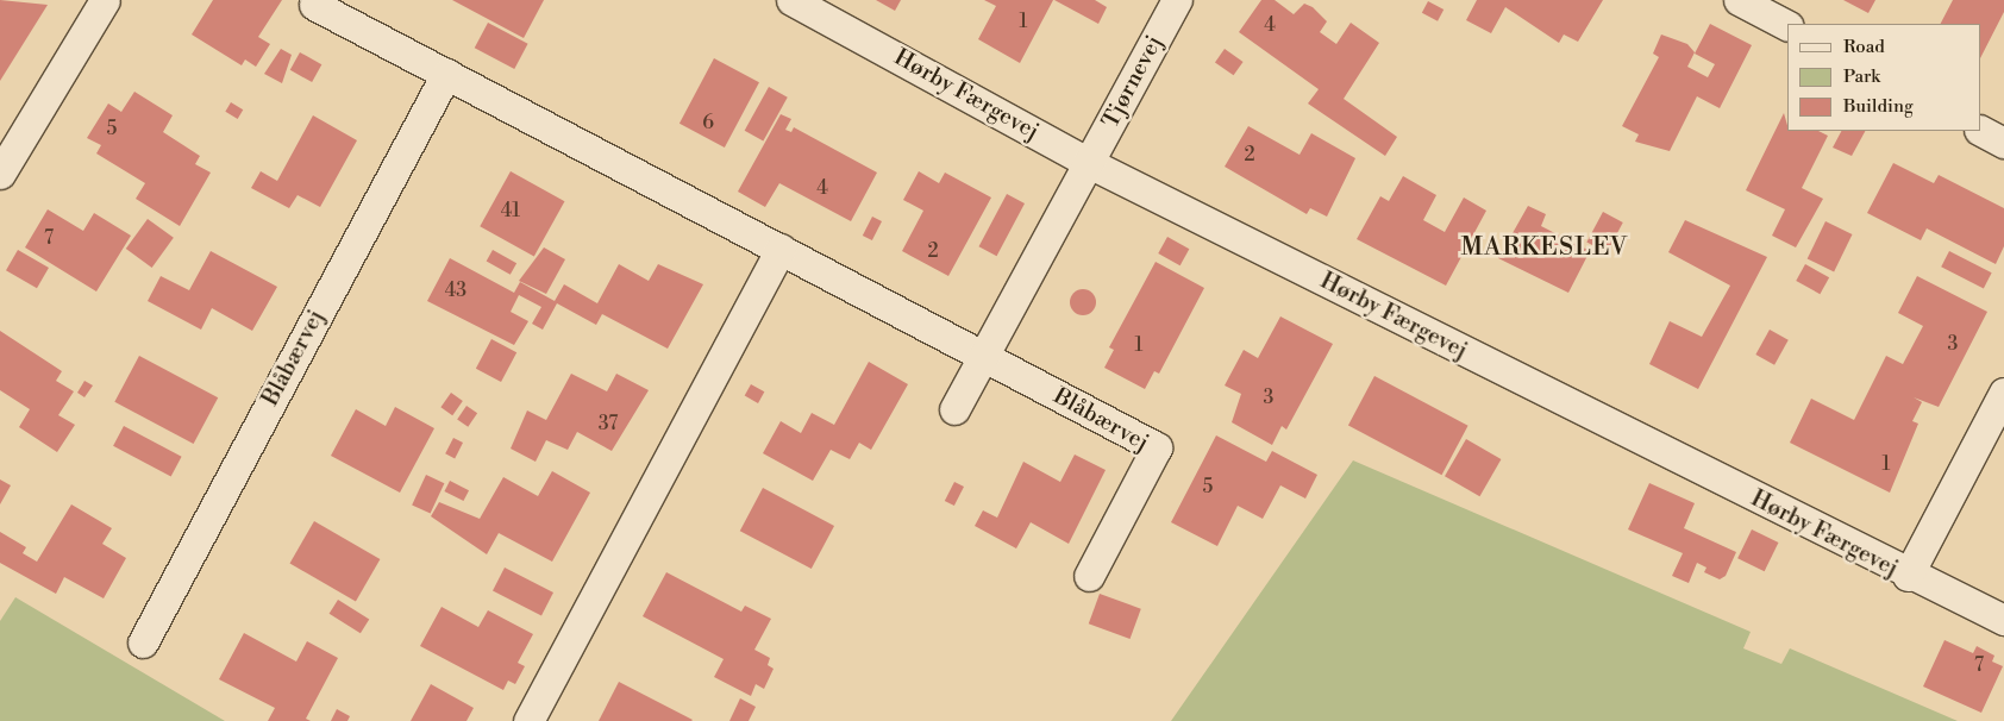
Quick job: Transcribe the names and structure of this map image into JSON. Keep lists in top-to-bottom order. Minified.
{"streets":{"street":["Tjørnevej","Hørby Færgevej","Blåbærvej"]},"crossings":[["Tjørnevej","Hørby Færgevej"]],"districts":["MARKESLEV"],"house_numbers":["1","4","6","5","2","4","41","7","2","43","3","1","3","37","1","5","7"],"legend":["Road","Park","Building"]}
